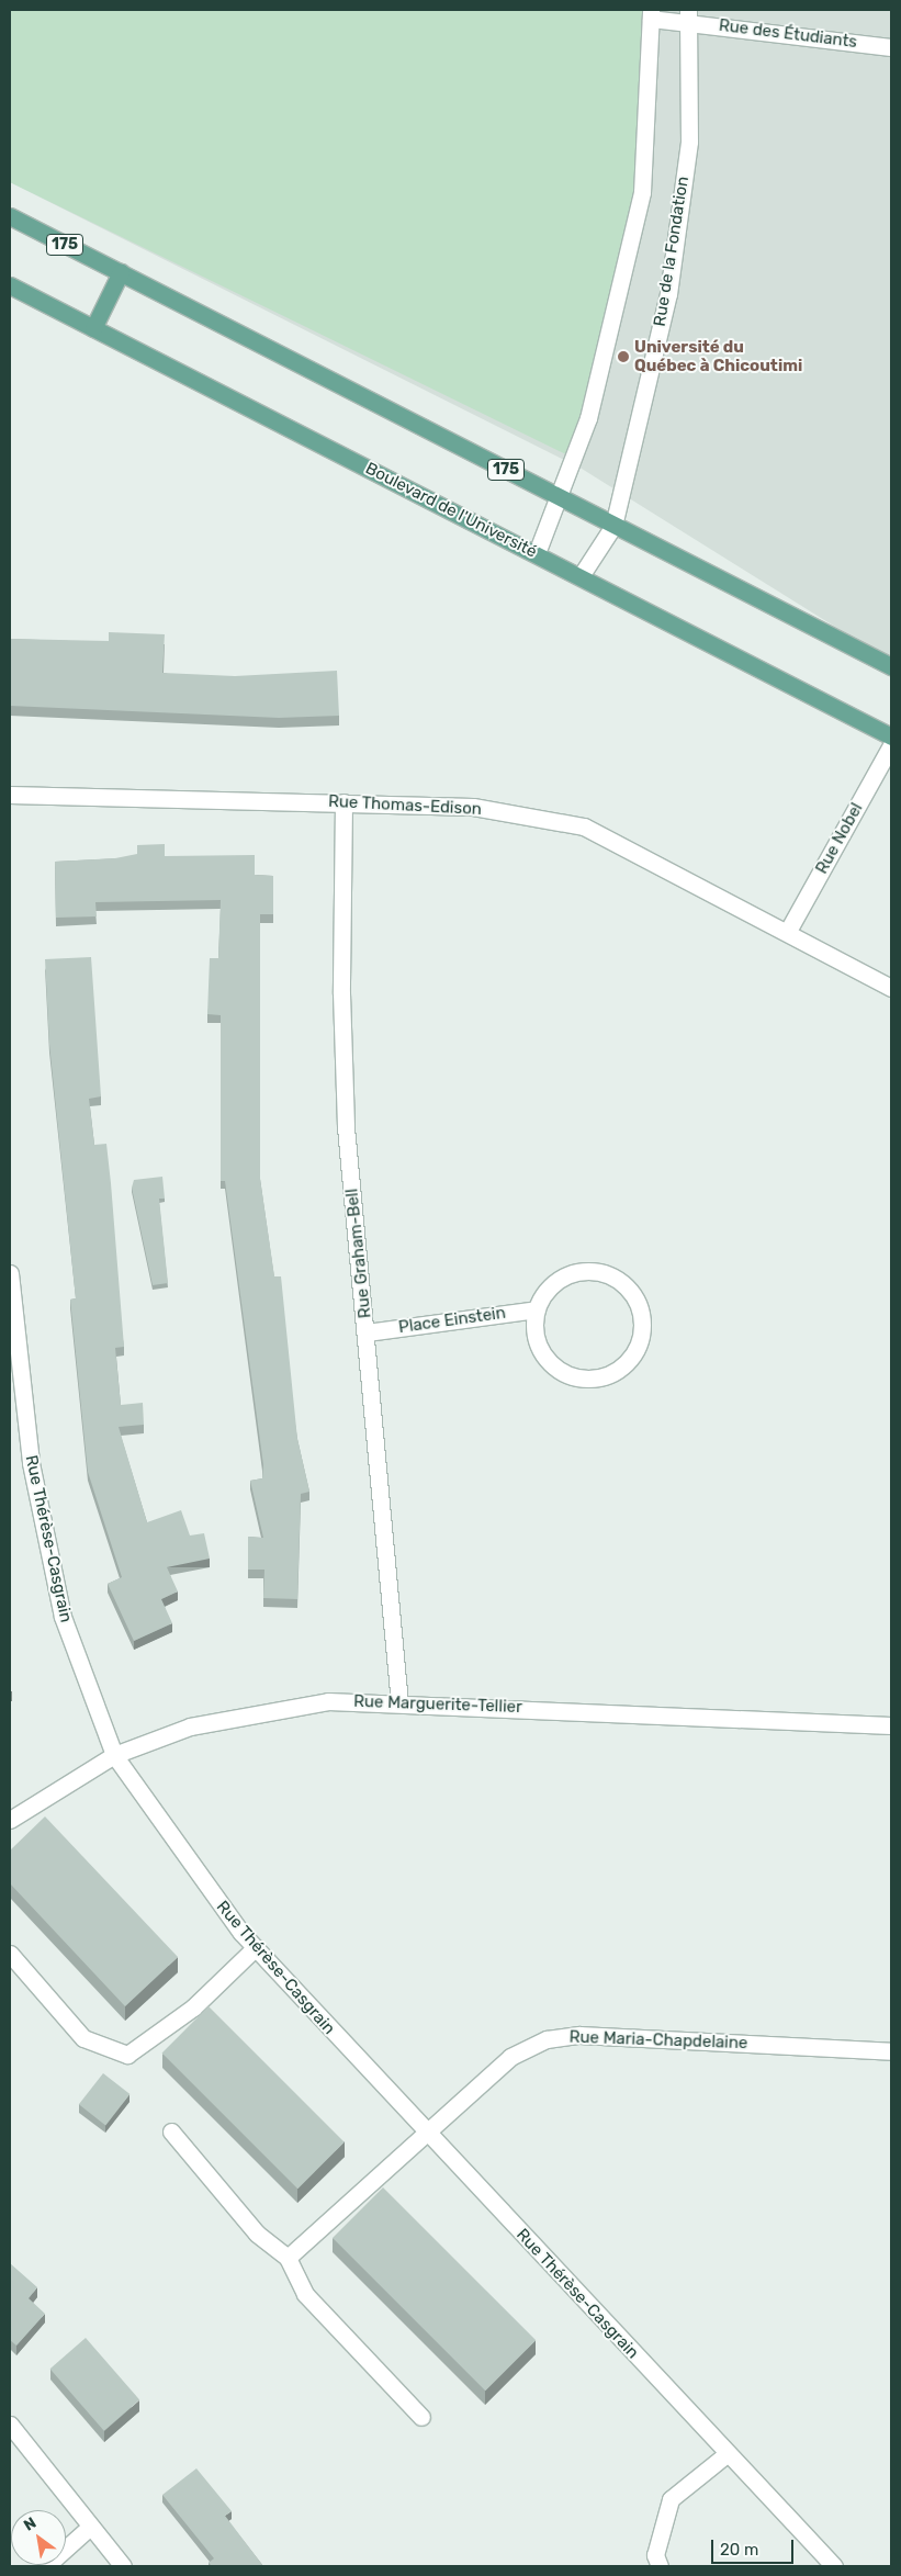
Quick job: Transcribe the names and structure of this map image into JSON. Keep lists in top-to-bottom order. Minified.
{"streets":{"main road":["175","Boulevard de l'Université"],"street":["Rue des Étudiants","Rue de la Fondation","Rue Thomas-Edison","Rue Nobel","Rue Graham-Bell","Place Einstein","Rue Thérèse-Casgrain","Rue Marguerite-Tellier","Rue Maria-Chapdelaine"]},"crossings":[["Rue des Étudiants","Rue de la Fondation"],["175","Rue de la Fondation"],["Rue de la Fondation","Boulevard de l'Université"],["Rue Thomas-Edison","Rue Nobel"],["Rue Thomas-Edison","Rue Graham-Bell"],["Rue Graham-Bell","Place Einstein"],["Rue Graham-Bell","Rue Marguerite-Tellier"],["Rue Thérèse-Casgrain","Rue Marguerite-Tellier"],["Rue Thérèse-Casgrain","Rue Maria-Chapdelaine"]],"places":["Université du Québec à Chicoutimi"],"scale_bar":"20 m","north":"top left"}
